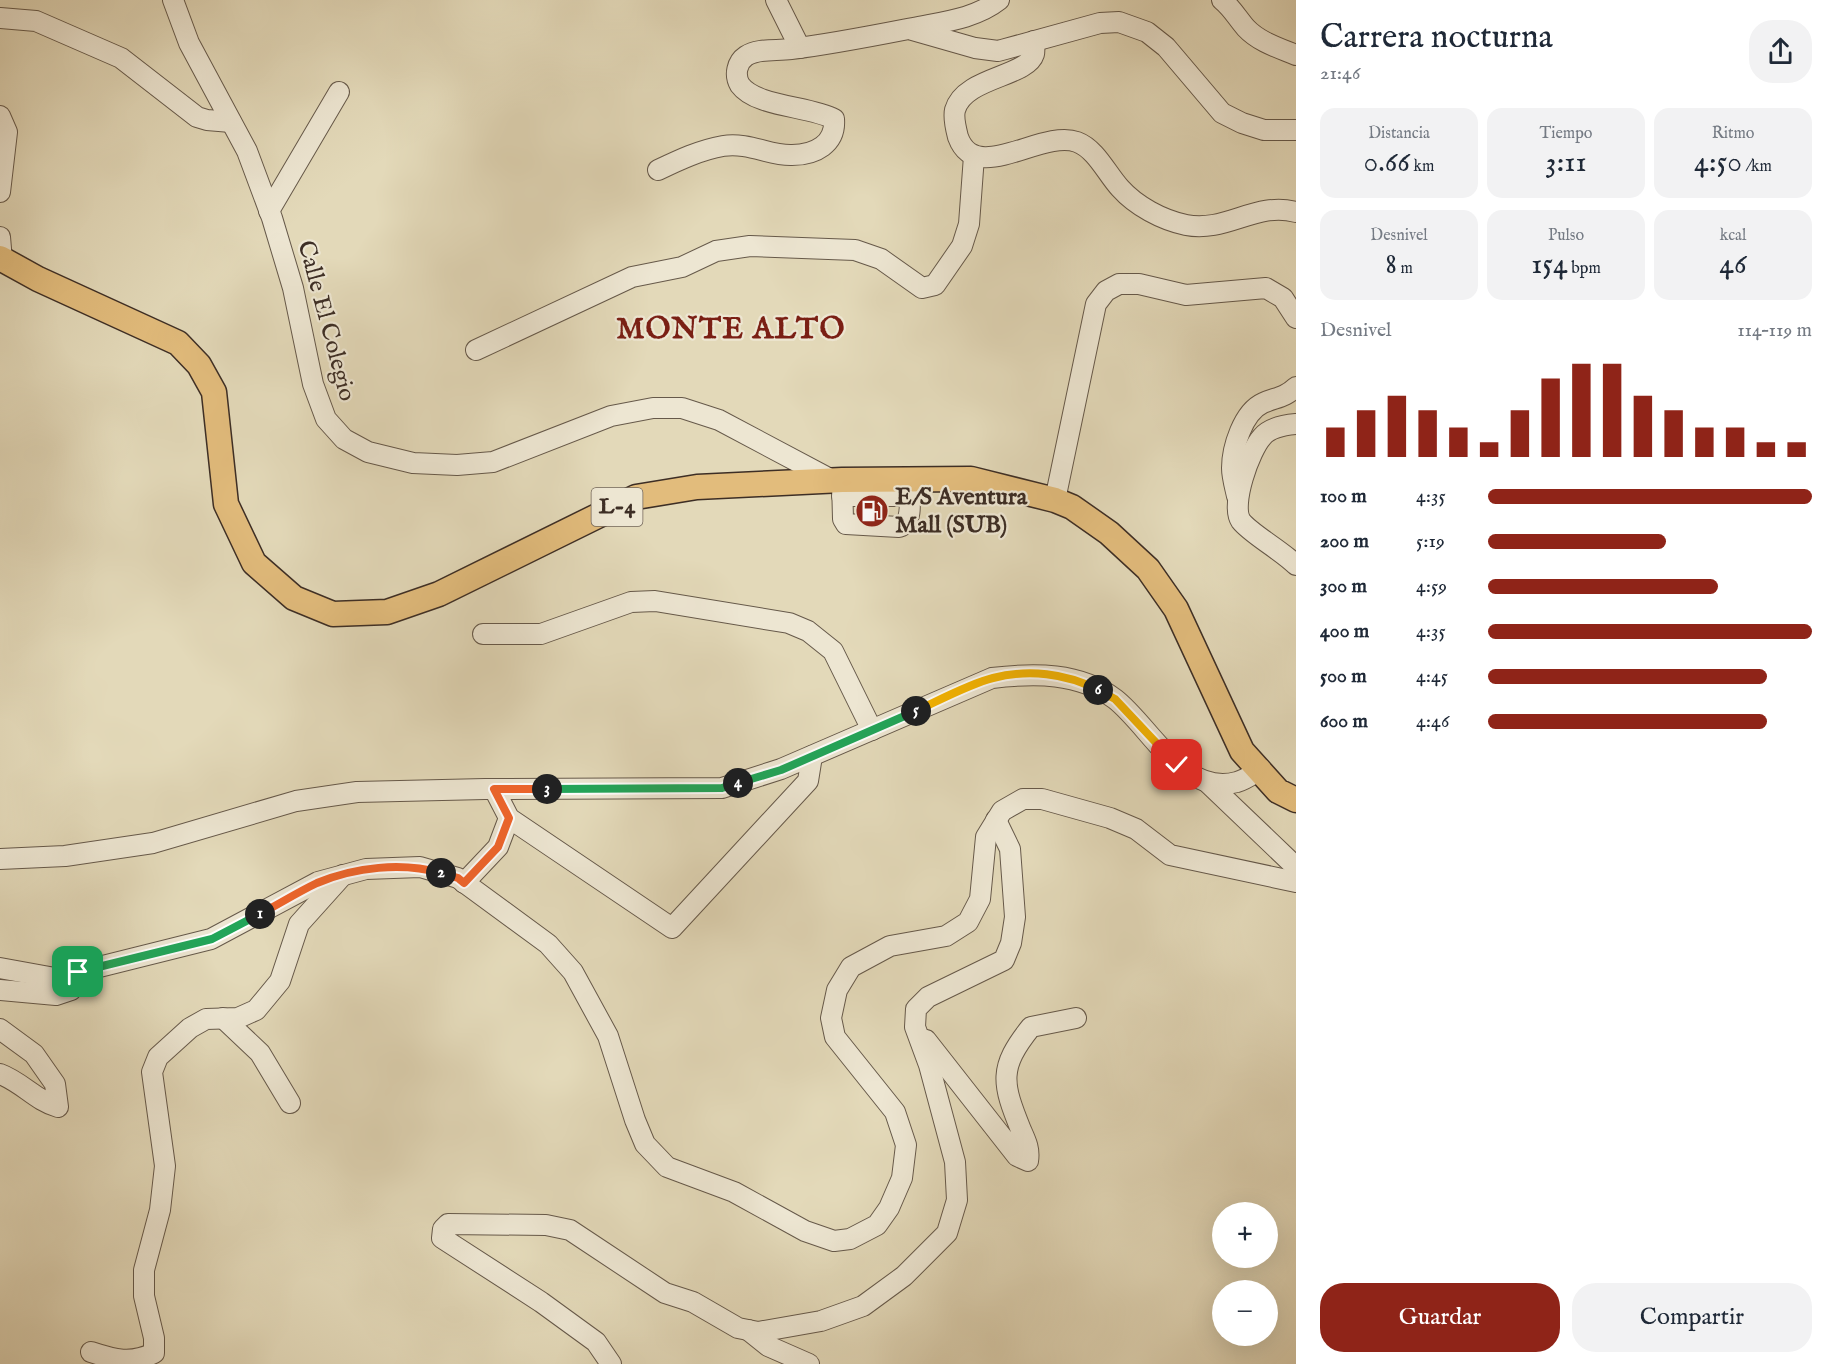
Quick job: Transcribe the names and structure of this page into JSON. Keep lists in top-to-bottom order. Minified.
{"streets":{"main road":["L-4"],"street":["Calle El Colegio"]},"crossings":[["Calle El Colegio","L-4"]],"districts":["MONTE ALTO"],"places":{"fuel station":["E/S Aventura Mall (SUB)"]},"page":{"heading":["Carrera nocturna","21:46"],"stats":[["Distancia","0.66 km"],["Tiempo","3:11"],["Ritmo","4:50 /km"],["Desnivel","8 m"],["Pulso","154 bpm"],["kcal","46"]],"chart":["Desnivel","114–119 m"],"list":[{"name":"100 m","note":"4:35"},{"name":"200 m","note":"5:19"},{"name":"300 m","note":"4:59"},{"name":"400 m","note":"4:35"},{"name":"500 m","note":"4:45"},{"name":"600 m","note":"4:46"}],"pins":["6","5","4","3","2","1"],"map_buttons":["+","−"],"buttons":["Guardar","Compartir"]}}
